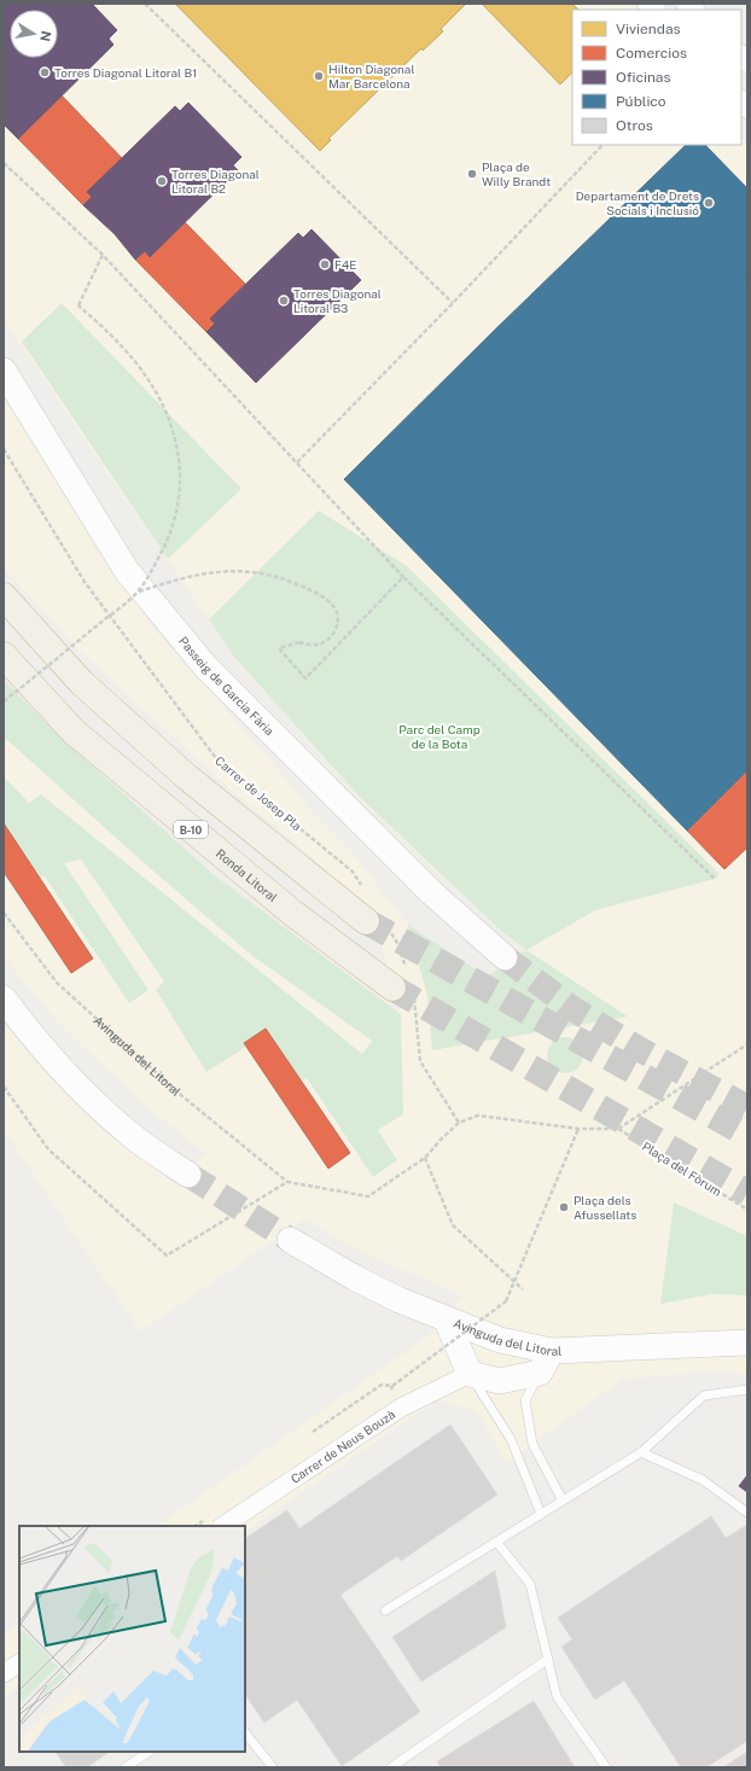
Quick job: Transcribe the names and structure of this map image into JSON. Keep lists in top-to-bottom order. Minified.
{"streets":{"highway":["B-10","Ronda Litoral"],"main road":["Passeig de Garcia Fària","Avinguda del Litoral"],"street":["Carrer de Neus Bouzà"],"path":["Carrer de Josep Pla","Plaça del Fòrum"]},"parks":["Parc del Camp de la Bota"],"places":["Torres Diagonal Litoral B1","Hilton Diagonal Mar Barcelona","Plaça de Willy Brandt","Torres Diagonal Litoral B2","Departament de Drets Socials i Inclusió","F4E","Torres Diagonal Litoral B3","Plaça dels Afussellats"],"legend":["Viviendas","Comercios","Oficinas","Público","Otros"],"north":"right"}
